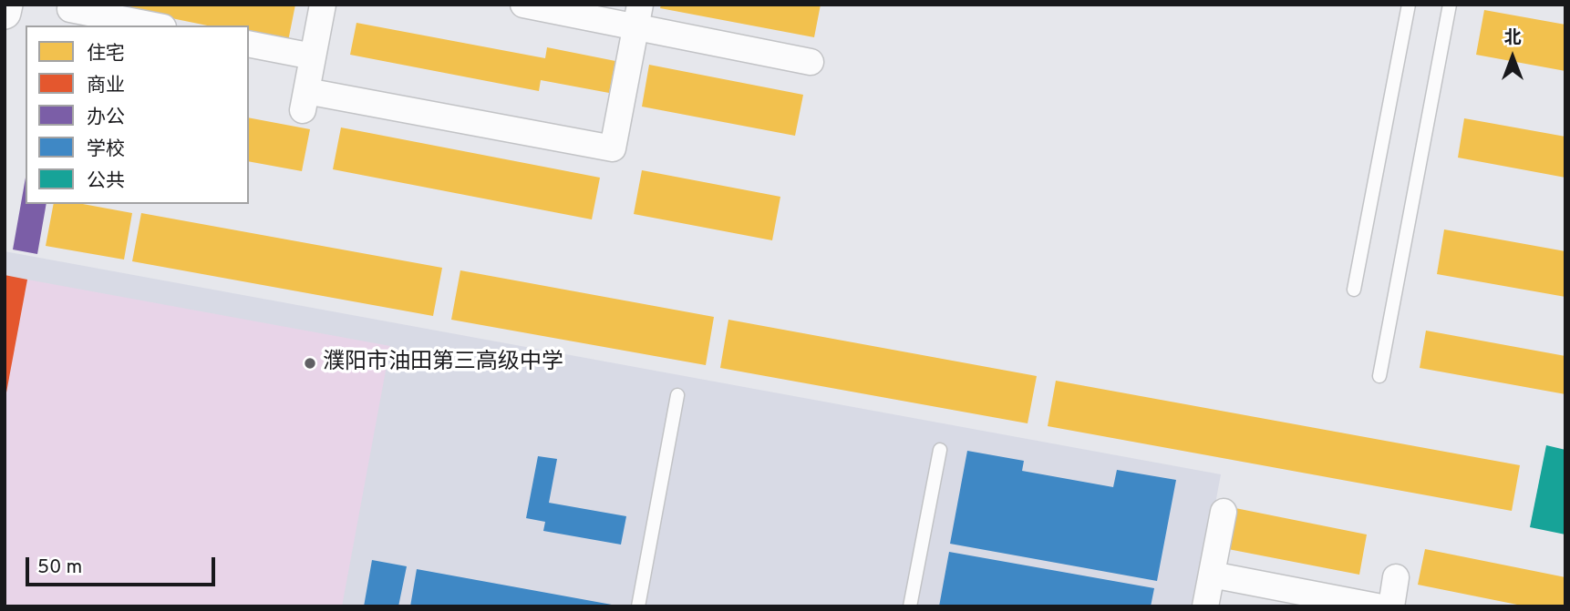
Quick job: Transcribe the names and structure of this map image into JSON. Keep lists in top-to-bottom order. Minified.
{"places":["濮阳市油田第三高级中学"],"legend":["住宅","商业","办公","学校","公共"],"scale_bar":"50 m","north":"top"}
